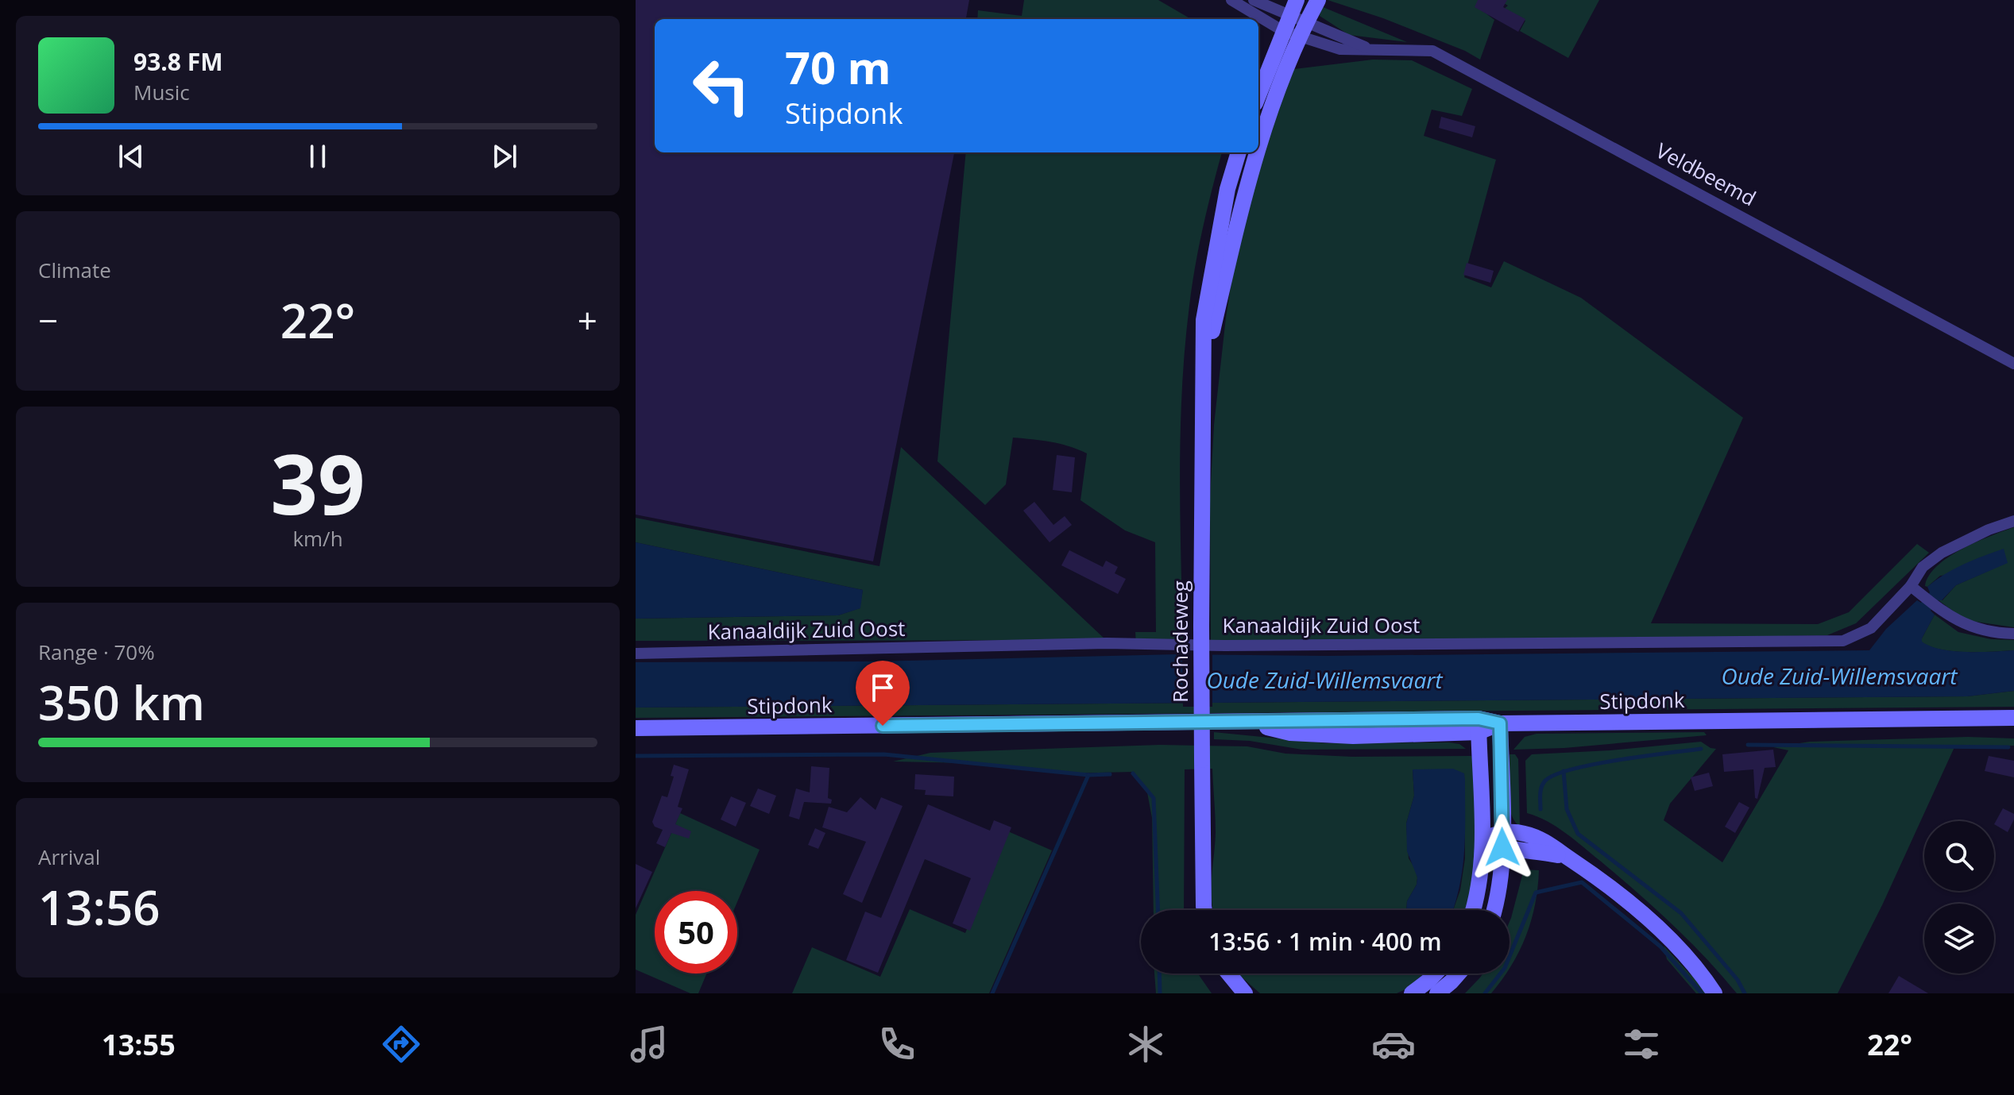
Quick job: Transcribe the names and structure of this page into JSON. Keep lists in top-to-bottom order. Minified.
{"streets":{"main road":["Rochadeweg","Stipdonk"],"street":["Veldbeemd","Kanaaldijk Zuid Oost"]},"crossings":[["Veldbeemd","Rochadeweg"]],"water":["Oude Zuid-Willemsvaart"],"page":{"turn":["70 m","Stipdonk"],"song":["93.8 FM","Music"],"tile":["Climate",["39","km/h"],["Range · 70%","350 km"],["Arrival","13:56"]],"heat":["−","22°","+"],"limit":"50","trip":"13:56 · 1 min · 400 m","tabs":["13:55","22°"]}}
